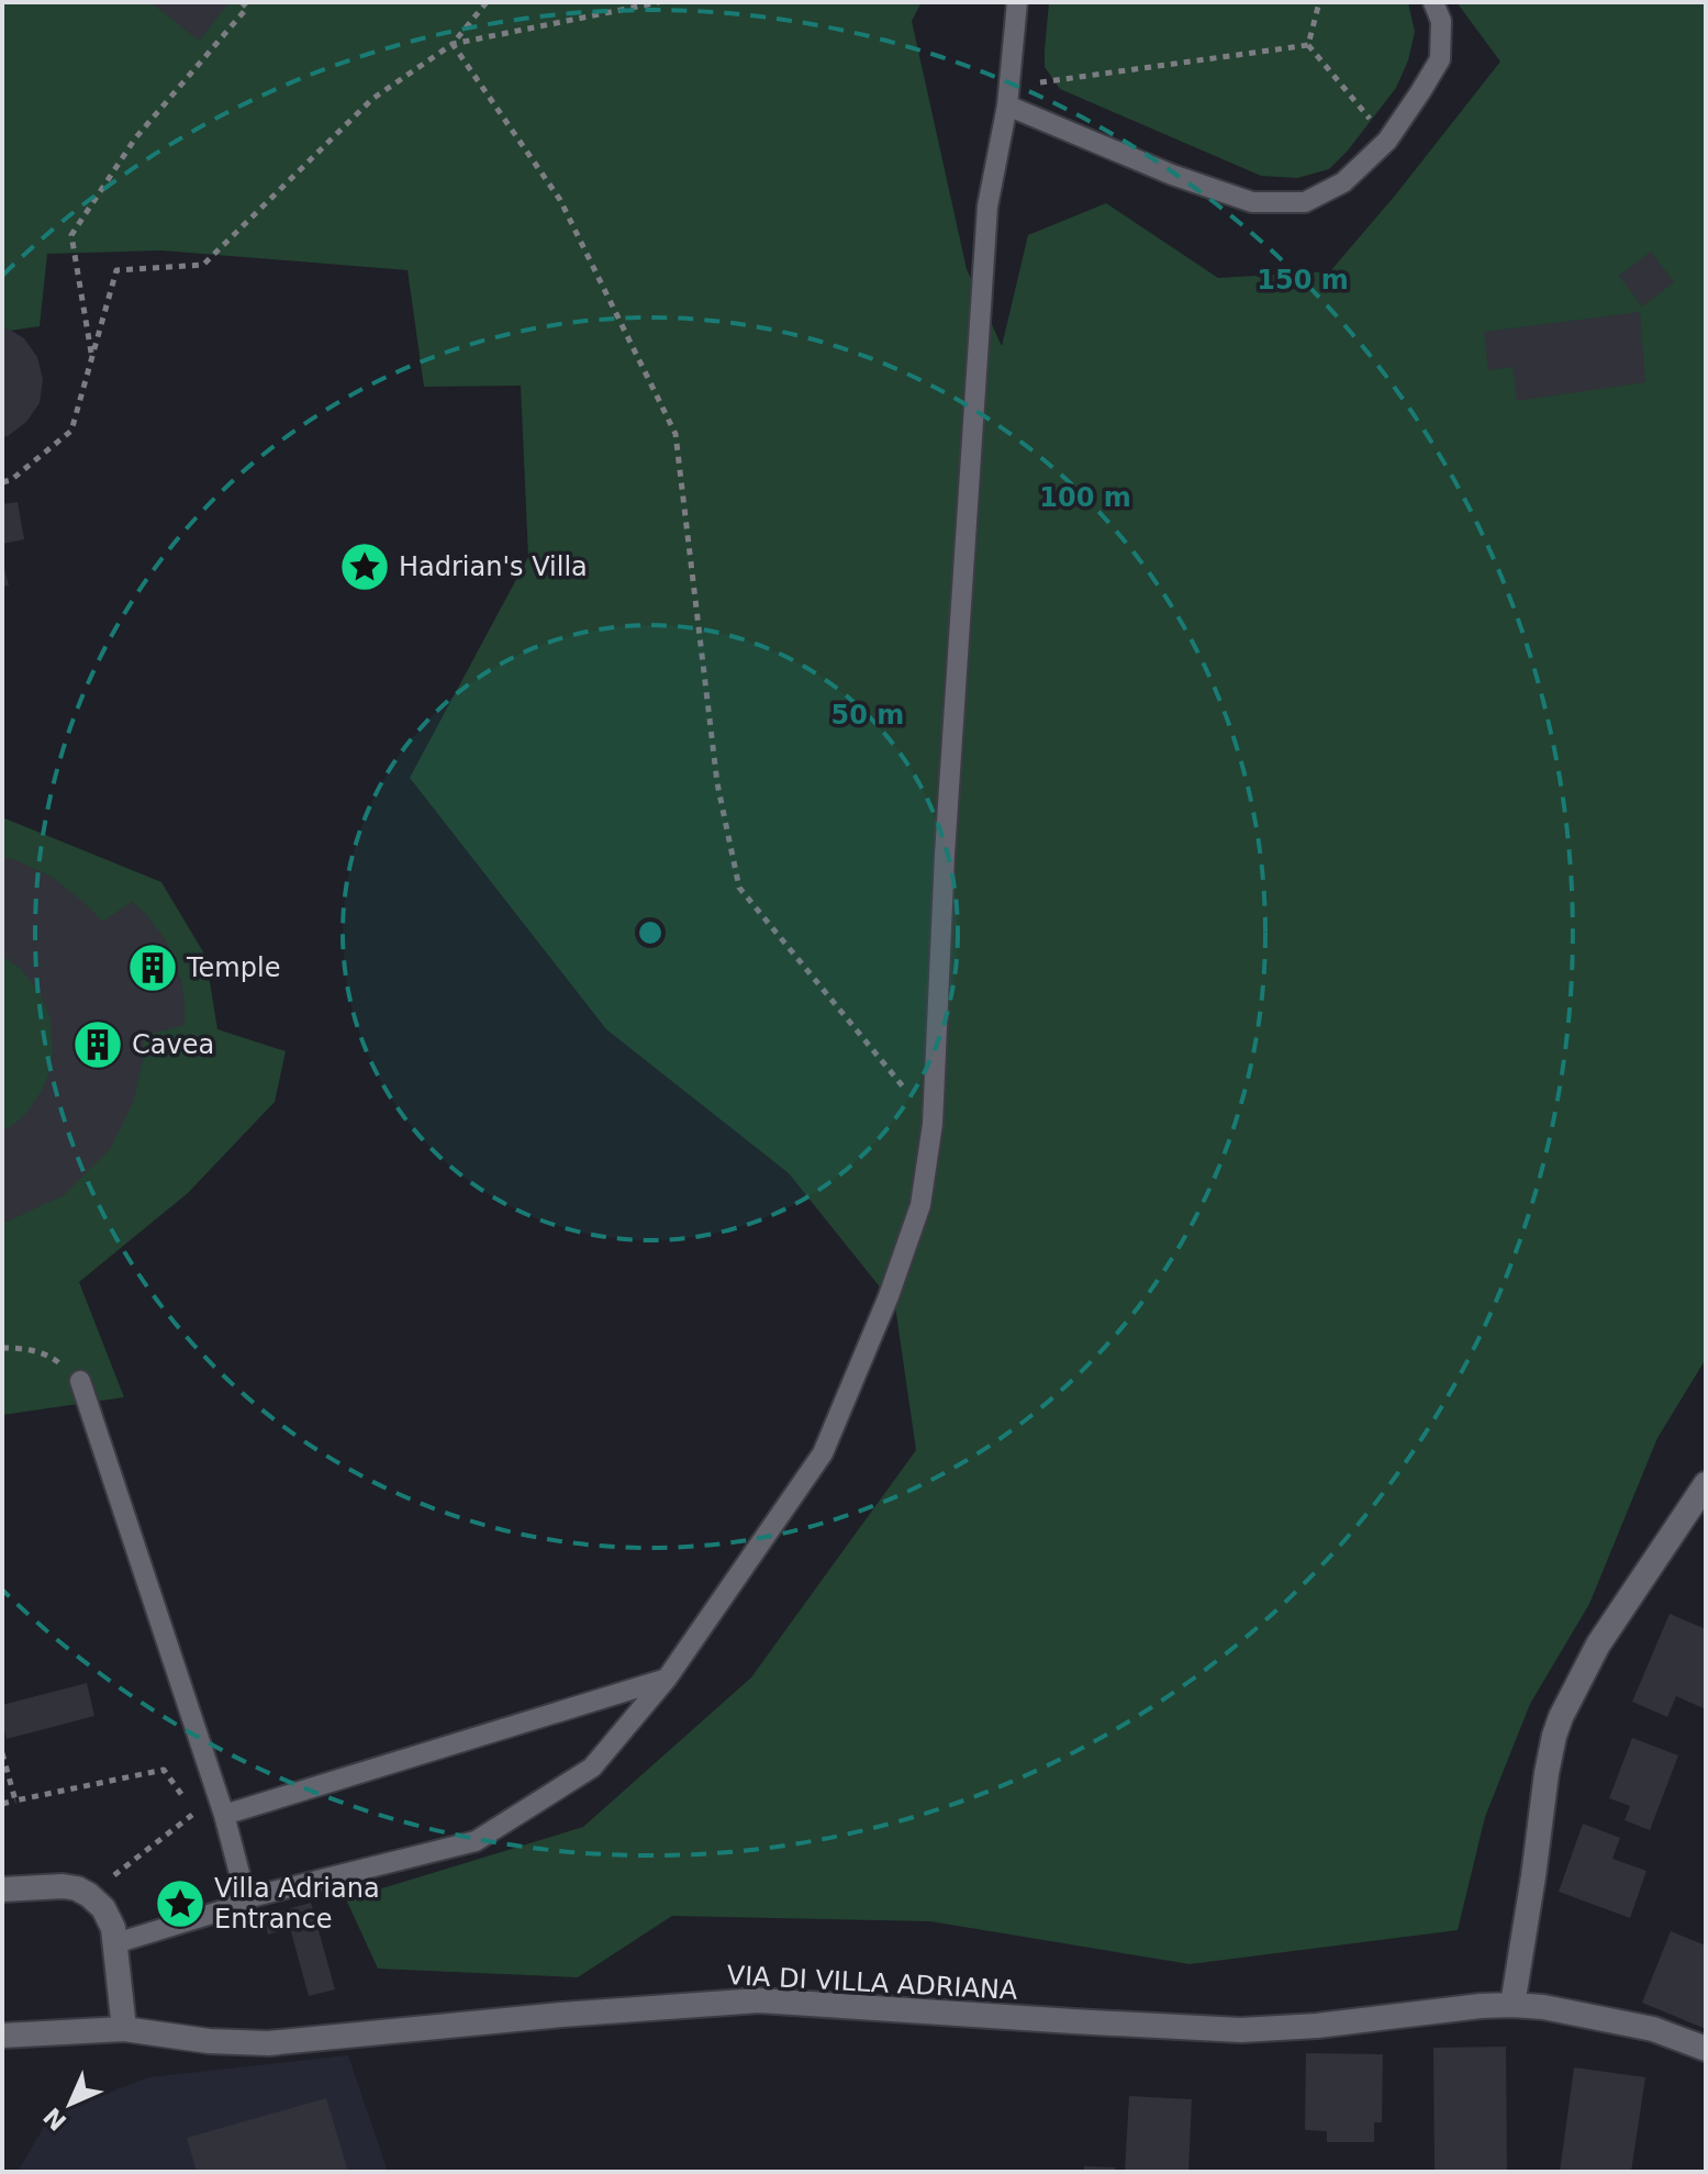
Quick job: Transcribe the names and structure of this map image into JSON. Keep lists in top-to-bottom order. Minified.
{"streets":{"street":["VIA DI VILLA ADRIANA"]},"places":{"place":["Hadrian's Villa","Villa Adriana Entrance"],"building":["Temple","Cavea"]},"north":"bottom left","rings":["150 m","100 m","50 m"]}
